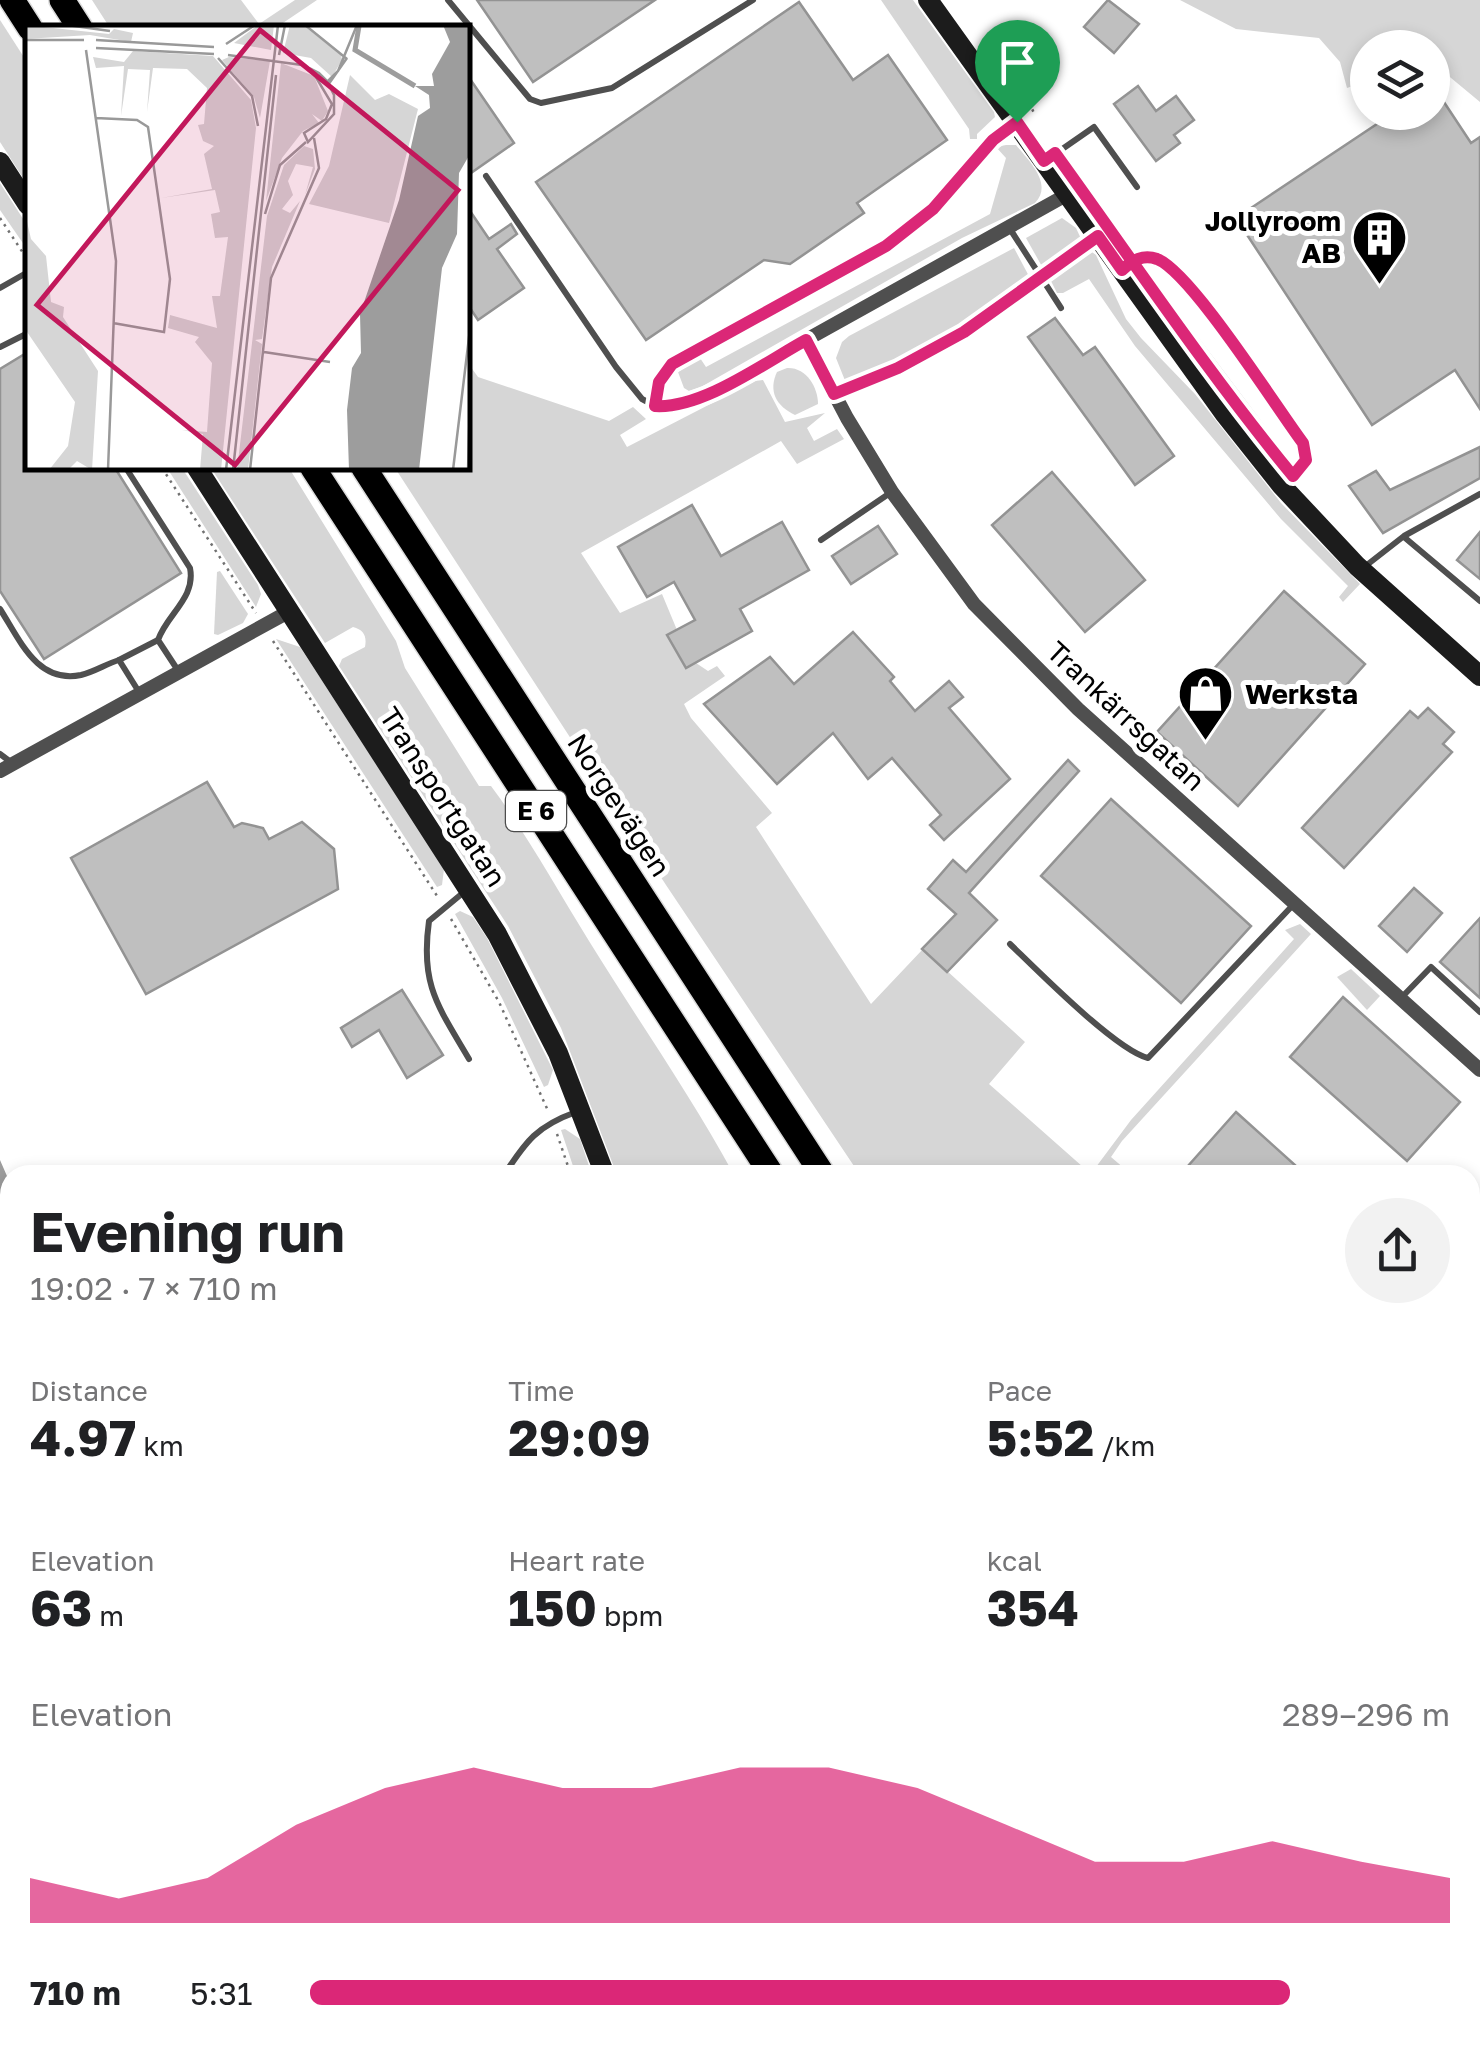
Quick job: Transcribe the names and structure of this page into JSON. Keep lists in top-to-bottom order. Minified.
{"streets":{"highway":["Norgevägen","E 6"],"street":["Trankärrsgatan","Transportgatan"]},"places":{"building":["Jollyroom AB"],"shop":["Werksta"]},"page":{"heading":["Evening run","19:02 · 7 × 710 m"],"stats":[["Distance","4.97 km"],["Time","29:09"],["Pace","5:52 /km"],["Elevation","63 m"],["Heart rate","150 bpm"],["kcal","354"]],"chart":["Elevation","289–296 m"],"list":[{"name":"710 m","note":"5:31"}]}}
